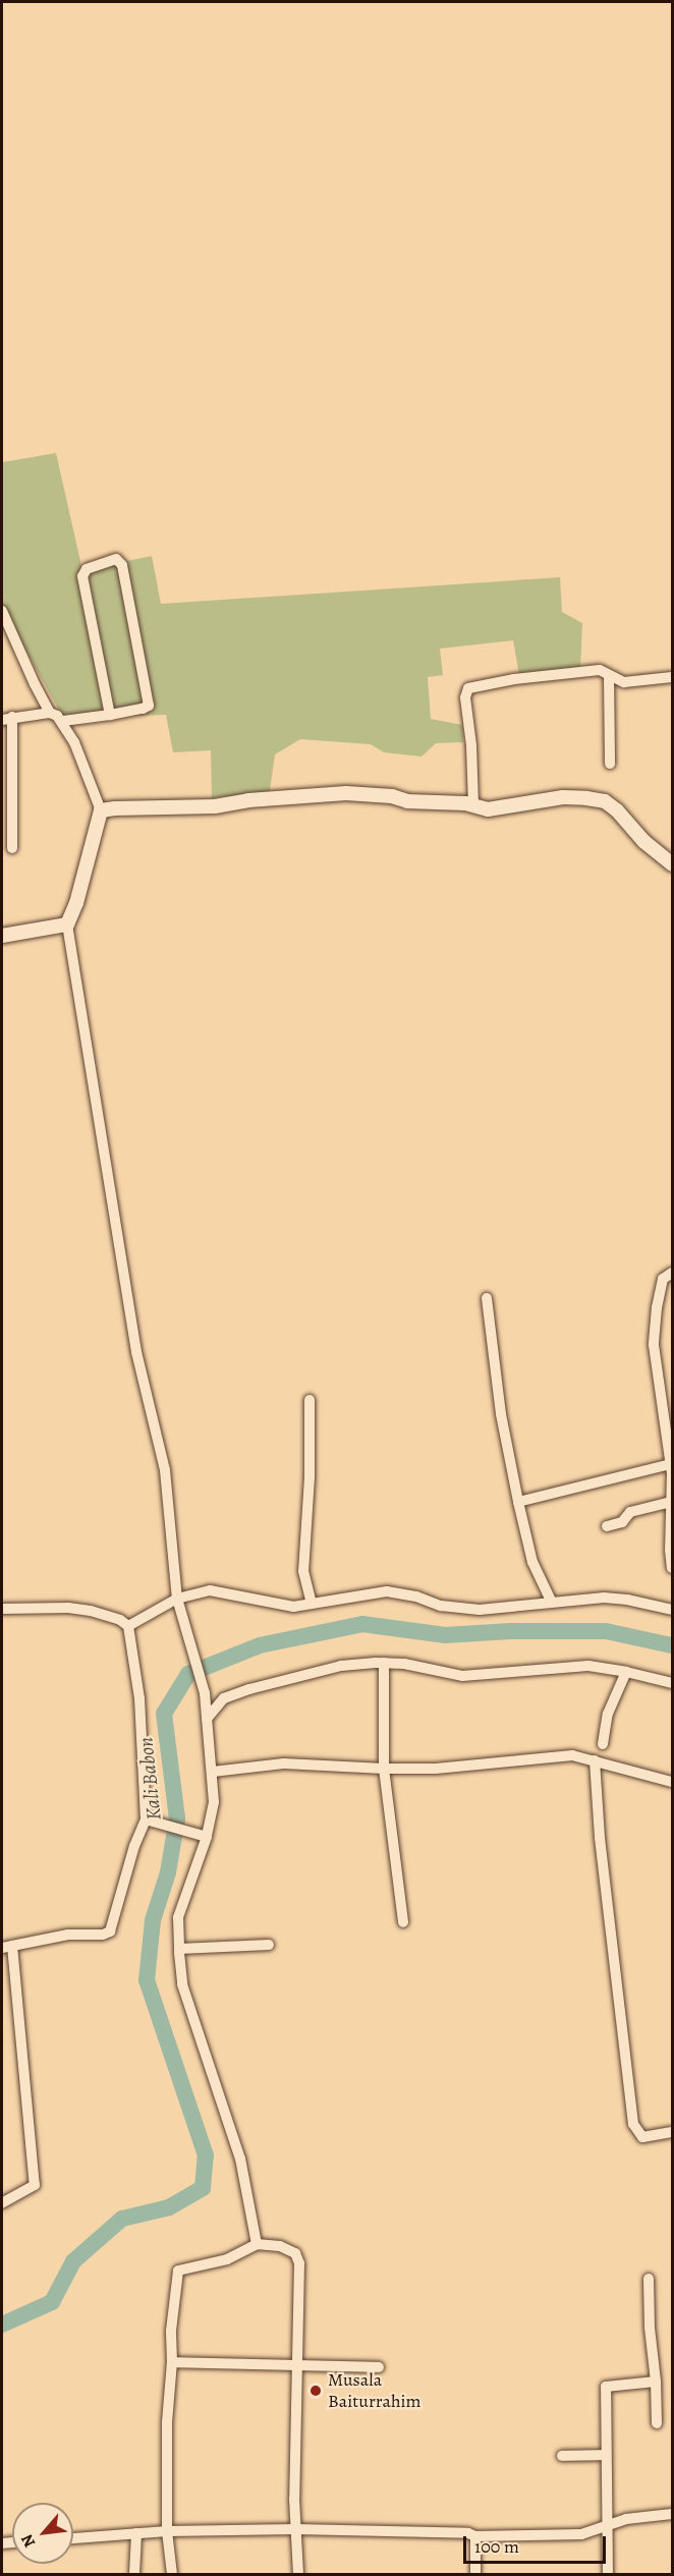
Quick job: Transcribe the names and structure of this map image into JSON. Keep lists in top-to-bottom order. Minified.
{"water":["Kali Babon"],"places":["Musala Baiturrahim"],"scale_bar":"100 m","north":"bottom left"}
